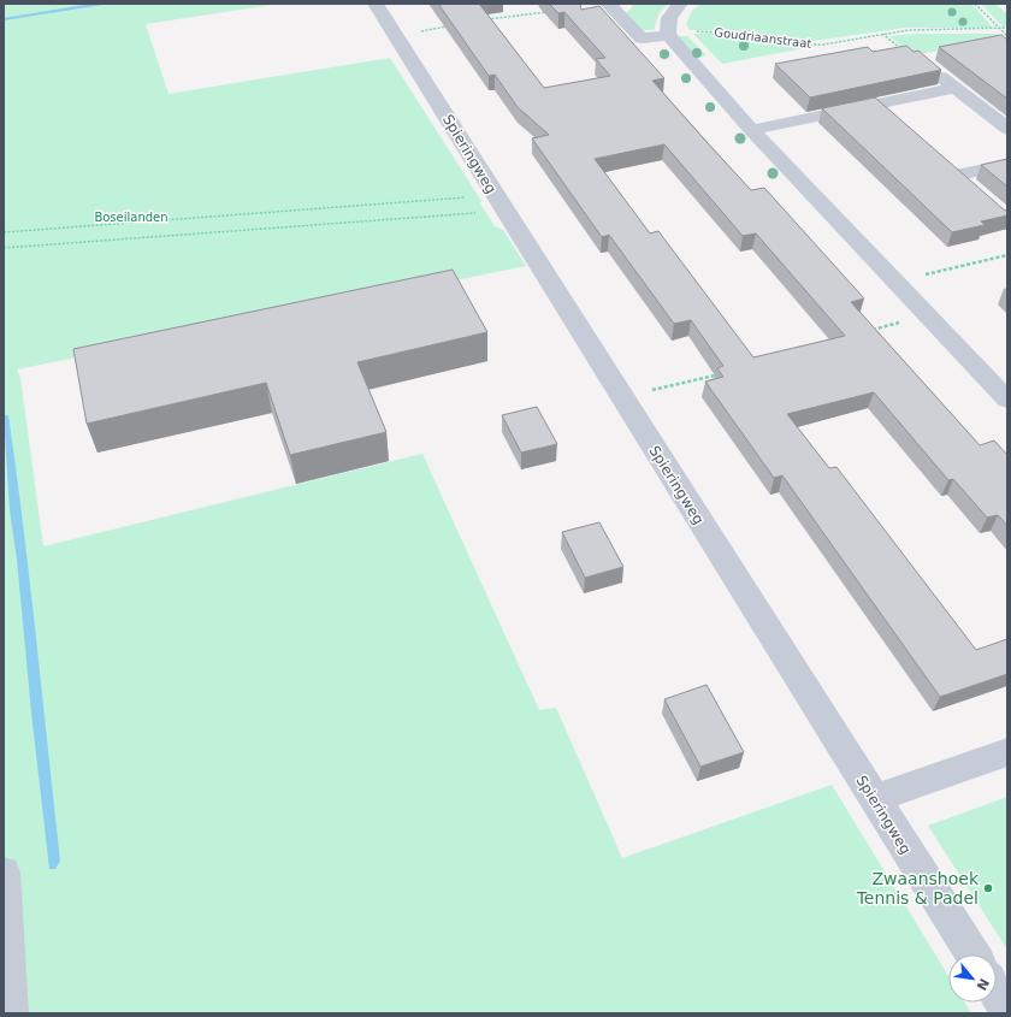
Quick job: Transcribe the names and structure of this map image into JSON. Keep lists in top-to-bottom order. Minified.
{"streets":{"street":["Spieringweg"],"path":["Goudriaanstraat"]},"parks":["Boseilanden"],"places":["Zwaanshoek Tennis & Padel"],"north":"bottom right"}
